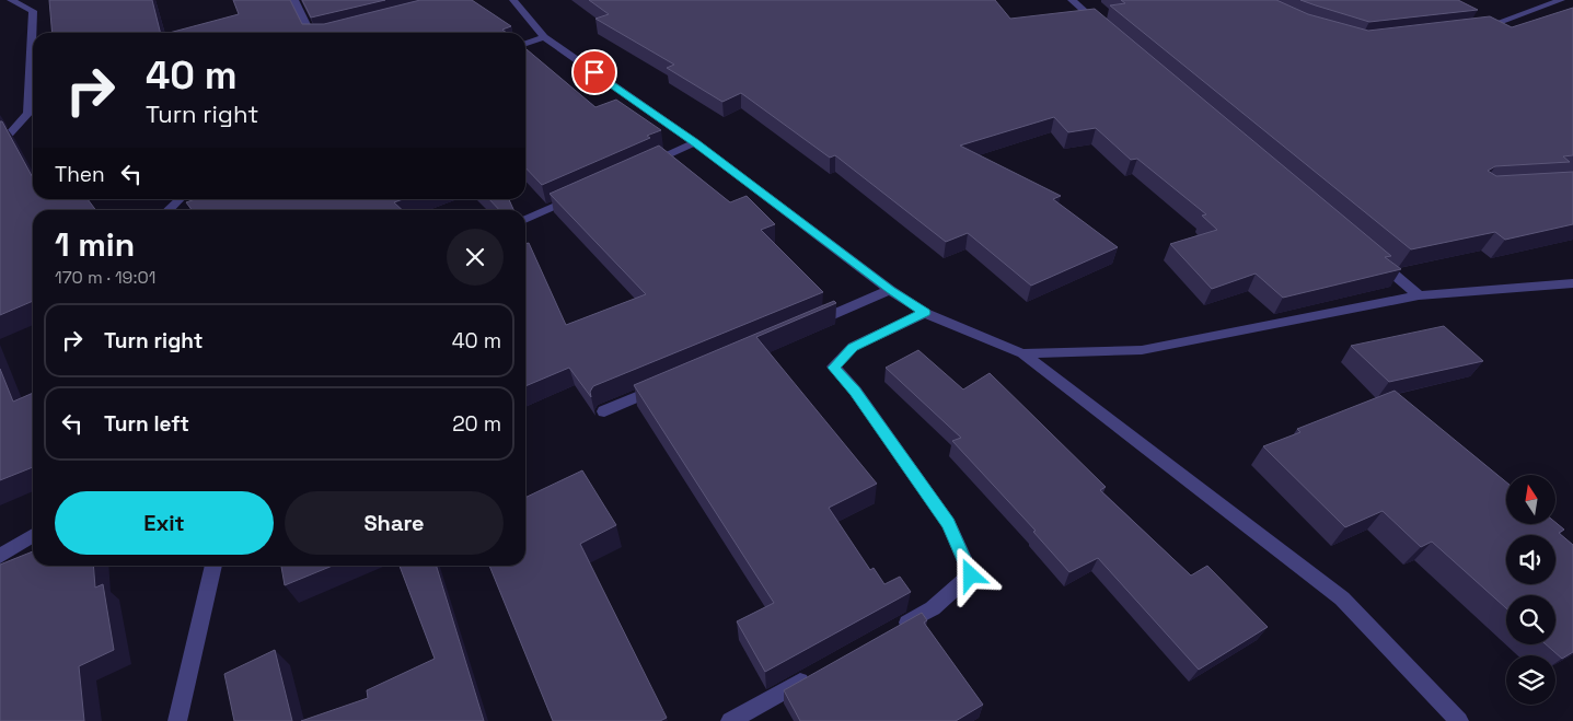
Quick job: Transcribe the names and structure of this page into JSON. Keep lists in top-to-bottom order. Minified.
{"north":"top","page":{"turn":["40 m","Turn right"],"then":"Then","heading":["1 min","170 m · 19:01"],"list":[{"name":"Turn right","value":"40 m"},{"name":"Turn left","value":"20 m"}],"buttons":["Exit","Share"]}}
